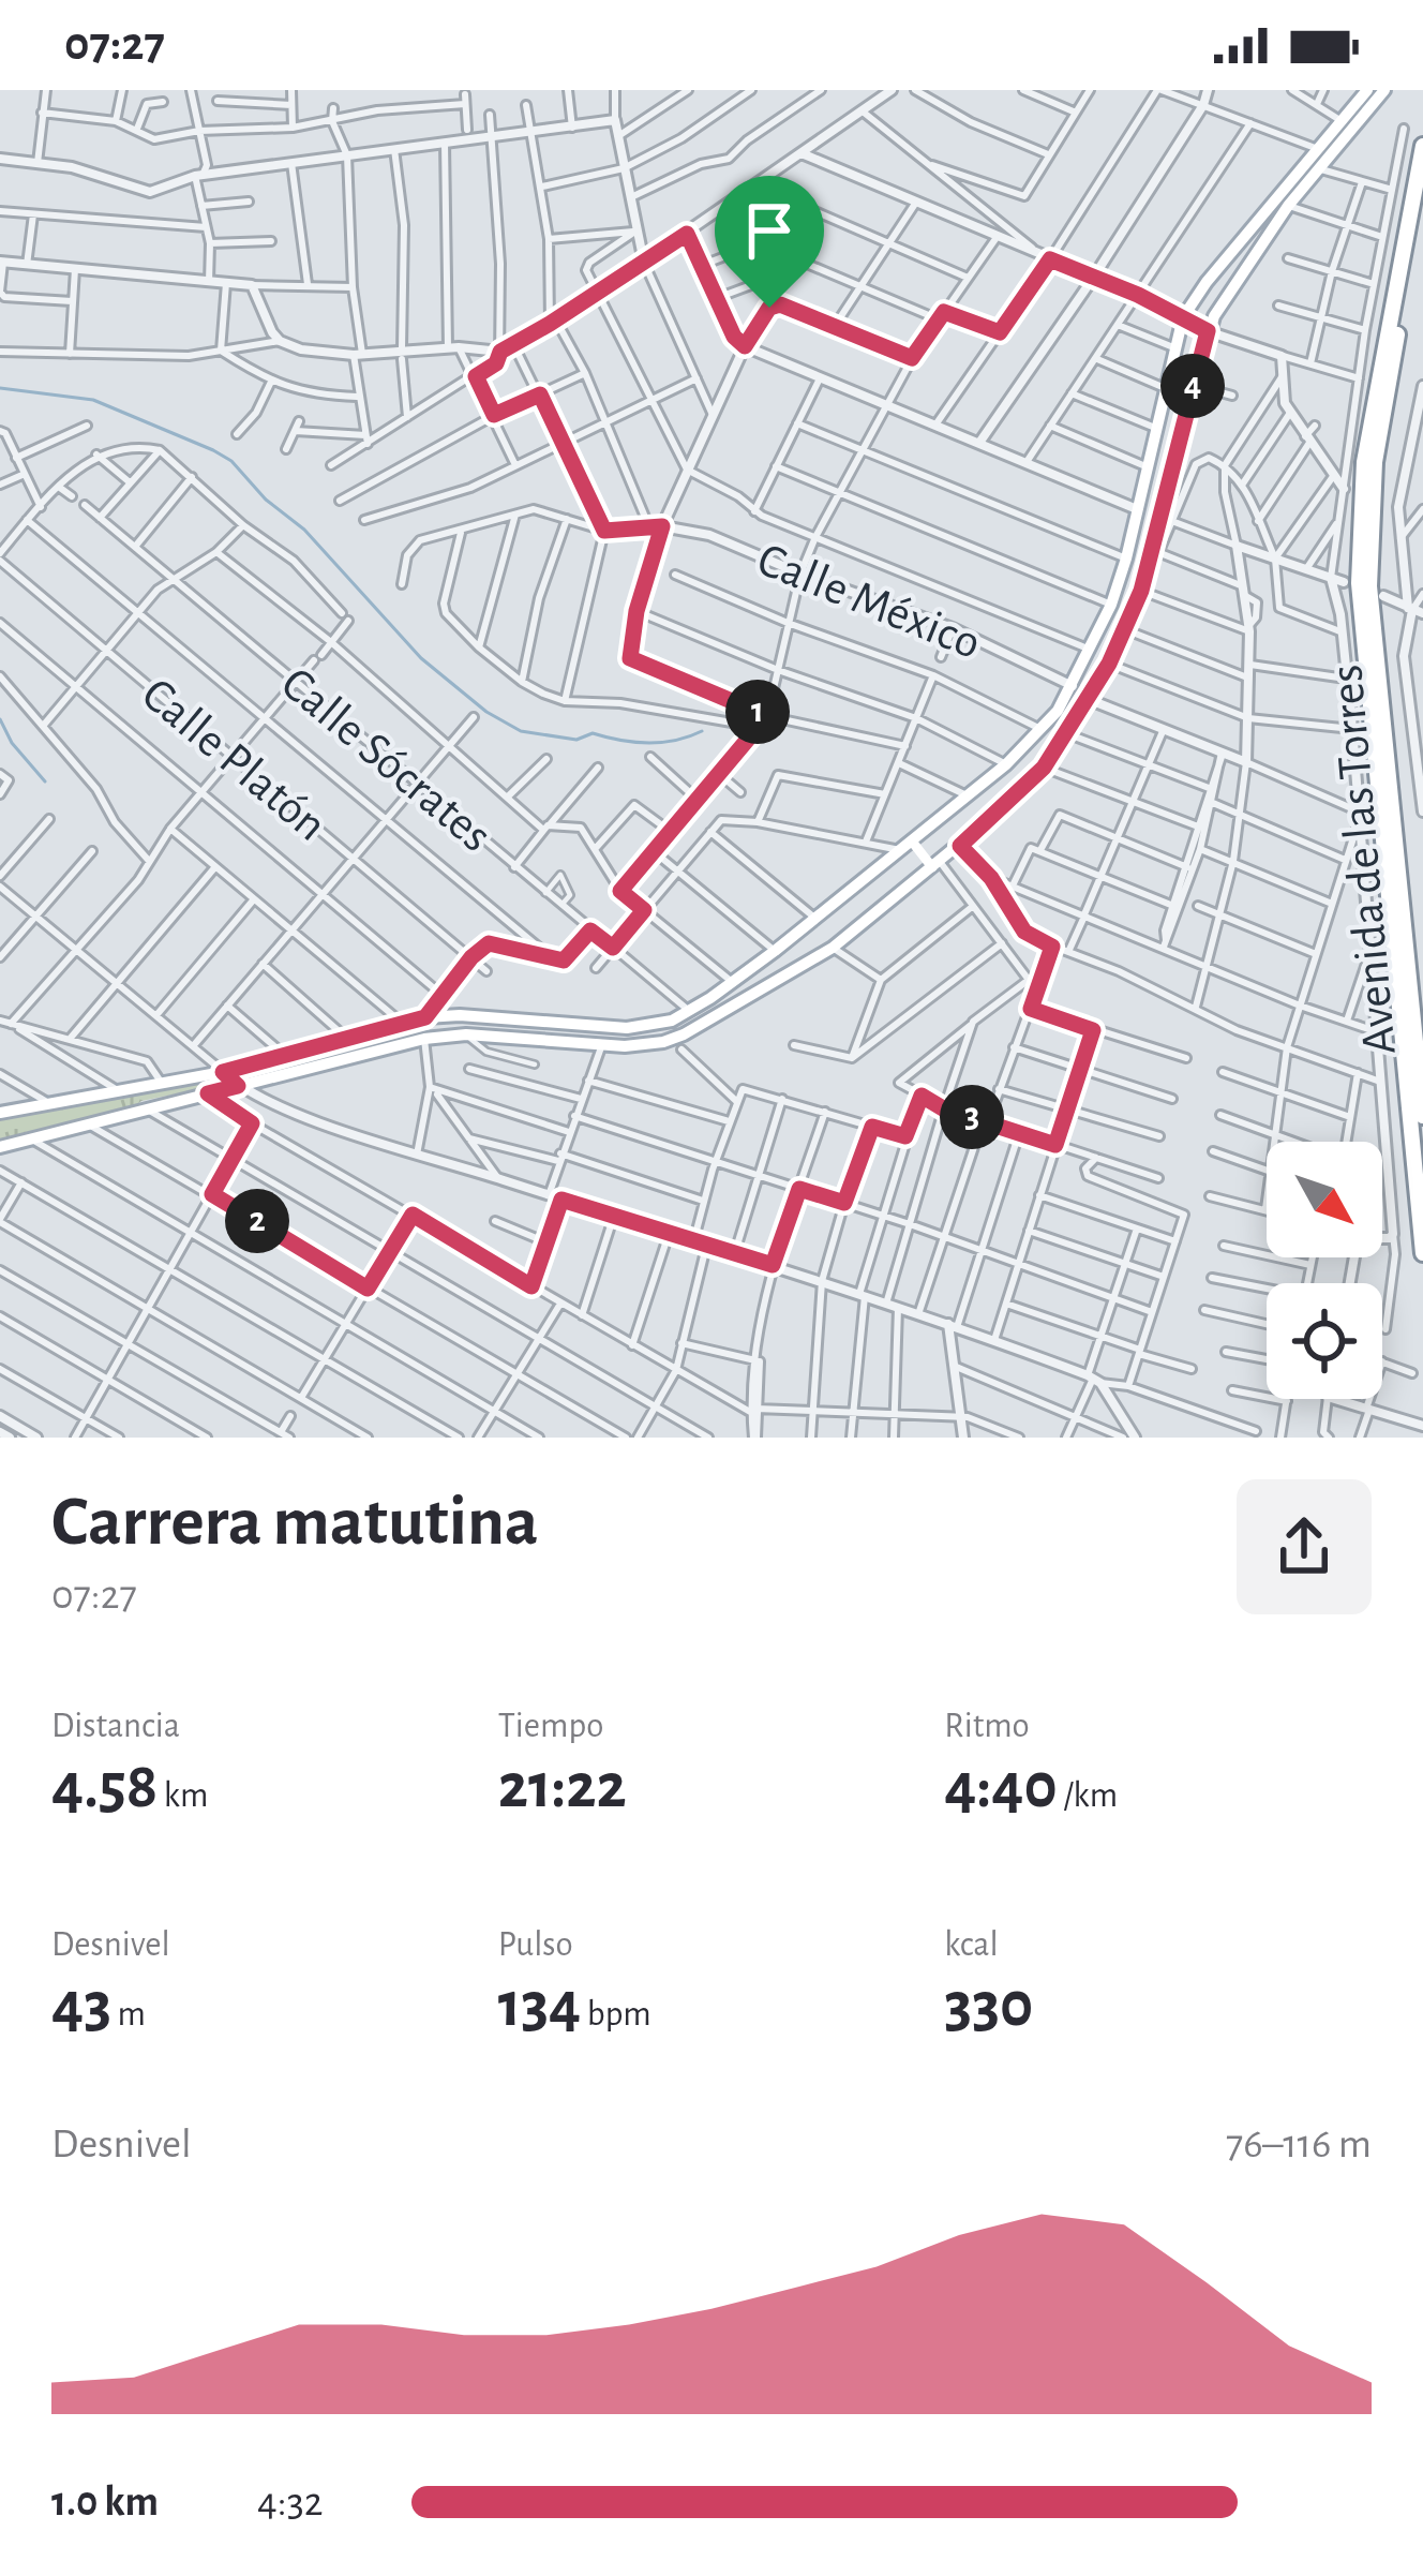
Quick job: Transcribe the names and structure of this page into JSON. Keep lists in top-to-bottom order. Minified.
{"streets":{"street":["Calle México","Calle Platón","Calle Sócrates","Avenida de las Torres"]},"north":"bottom right","page":{"status":"07:27","pins":["4","1","3","2"],"heading":["Carrera matutina","07:27"],"stats":[["Distancia","4.58 km"],["Tiempo","21:22"],["Ritmo","4:40 /km"],["Desnivel","43 m"],["Pulso","134 bpm"],["kcal","330"]],"chart":["Desnivel","76–116 m"],"list":[{"name":"1.0 km","note":"4:32"}]}}
